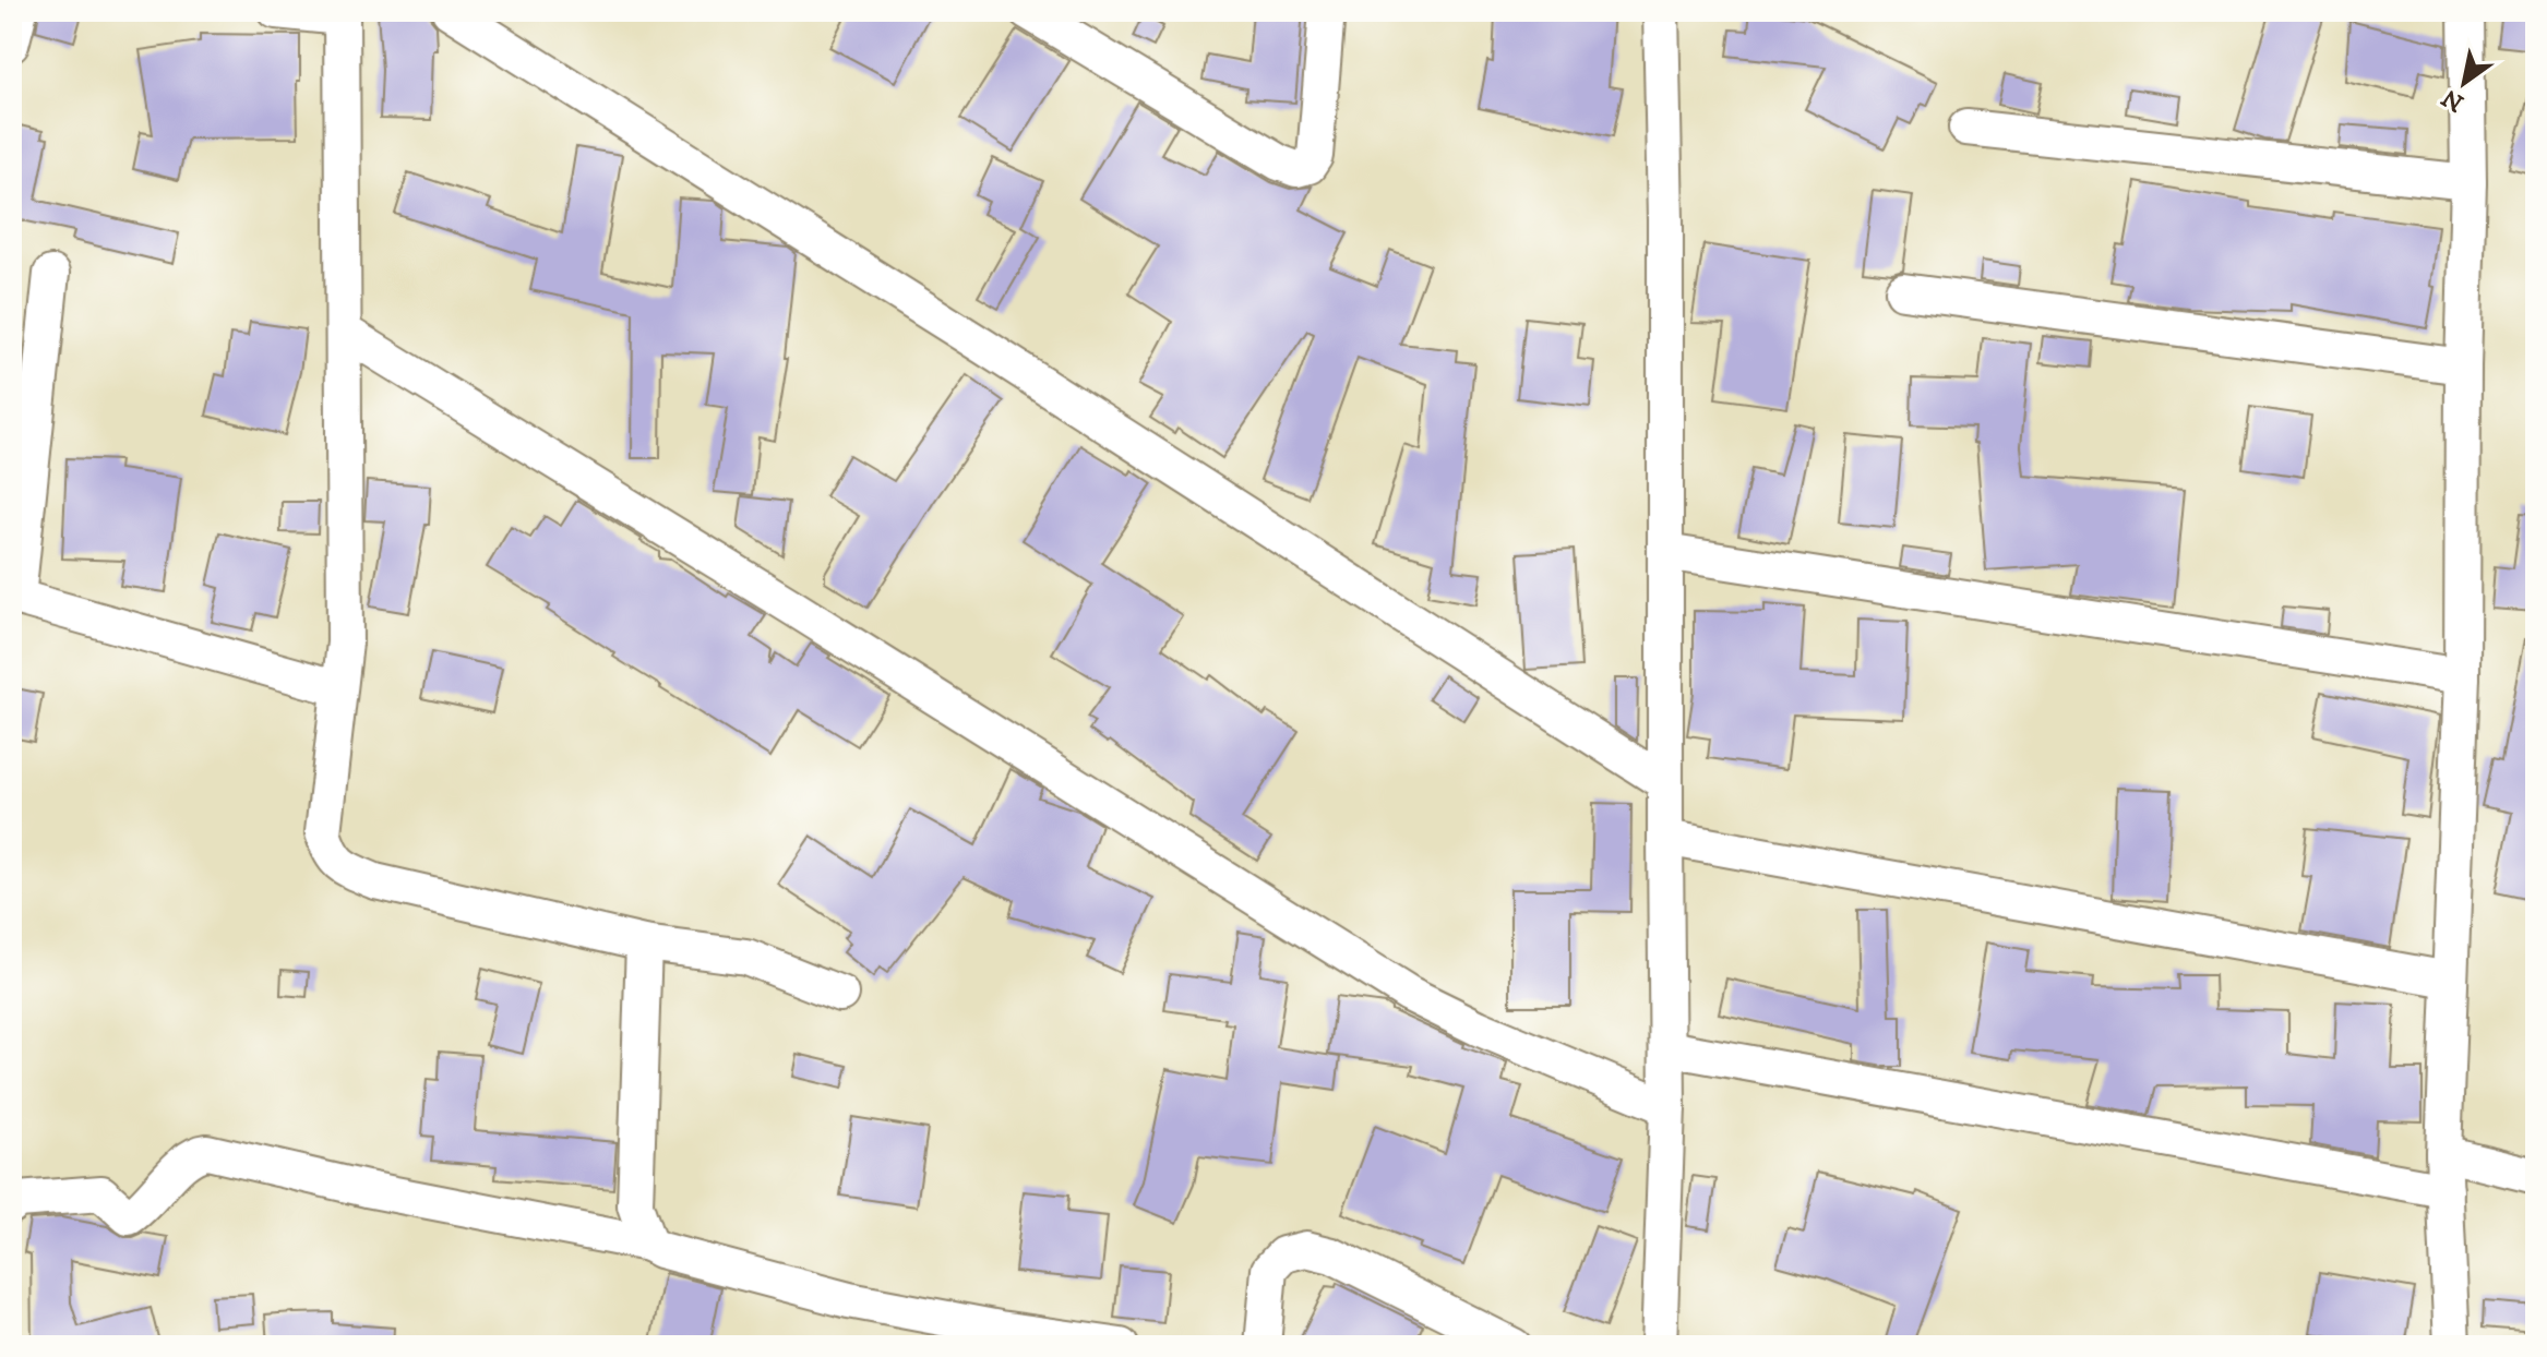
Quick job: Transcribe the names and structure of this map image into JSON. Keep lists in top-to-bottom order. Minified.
{"north":"bottom left"}
